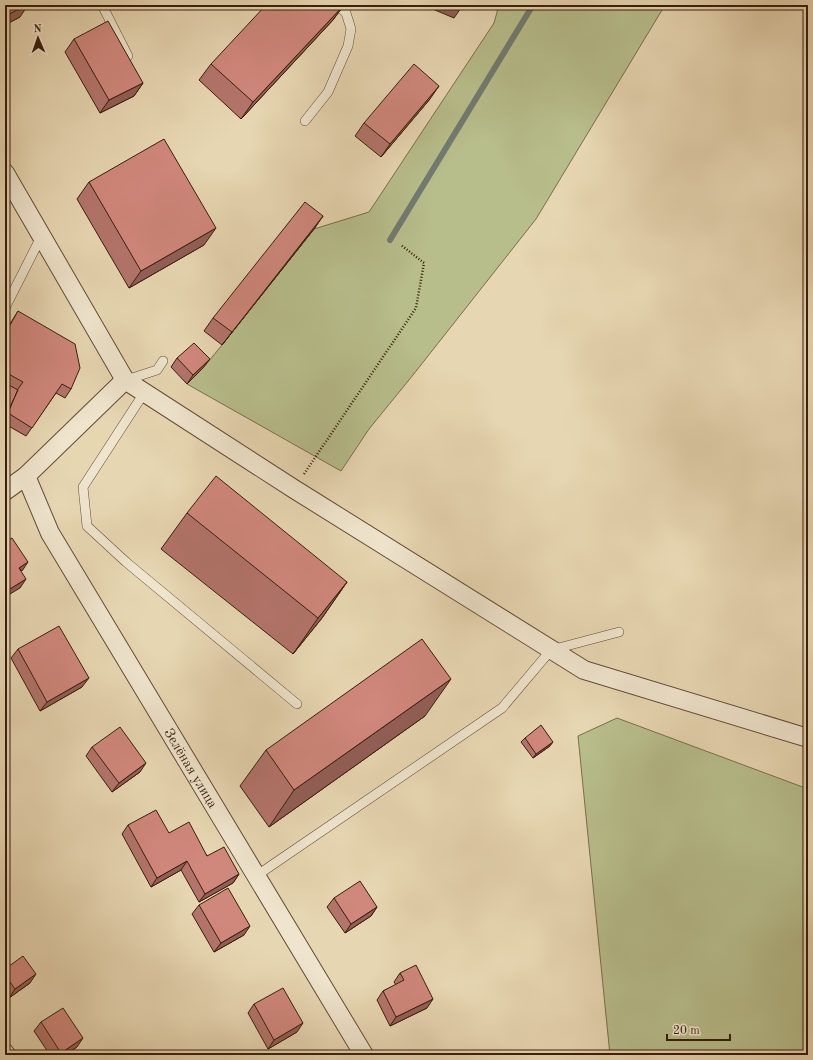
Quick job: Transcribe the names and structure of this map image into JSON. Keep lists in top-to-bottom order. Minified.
{"streets":{"street":["Зелёная улица"]},"scale_bar":"20 m","north":"top"}
